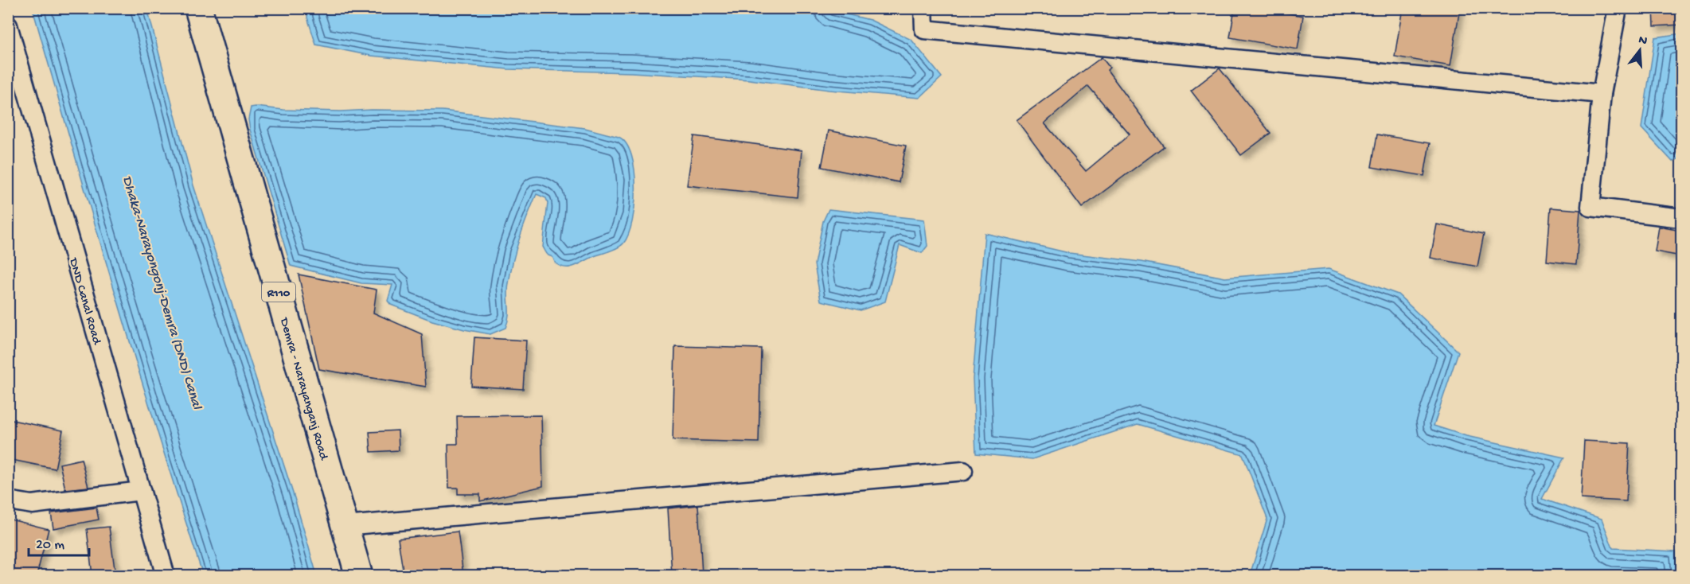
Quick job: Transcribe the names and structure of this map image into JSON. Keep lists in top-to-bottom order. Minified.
{"streets":{"main road":["R110","Demra - Narayanganj Road"],"street":["DND Canal Road"]},"water":["Dhaka-Narayongonj-Demra (DND) Canal"],"scale_bar":"20 m","north":"top"}
